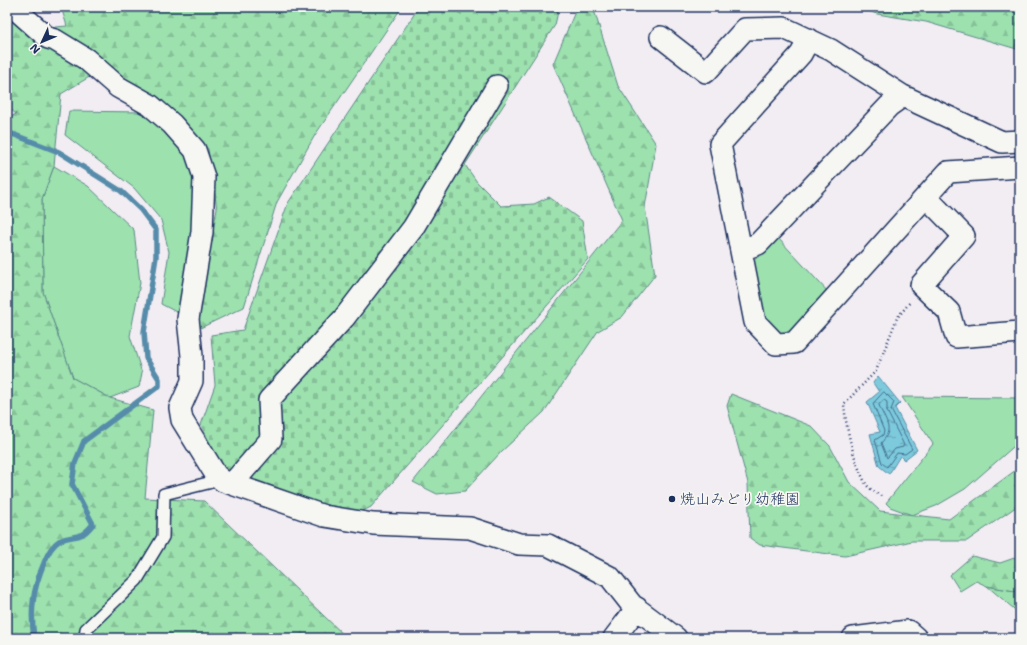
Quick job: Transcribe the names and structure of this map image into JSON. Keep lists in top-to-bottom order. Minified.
{"places":["焼山みどり幼稚園"],"north":"bottom left"}
